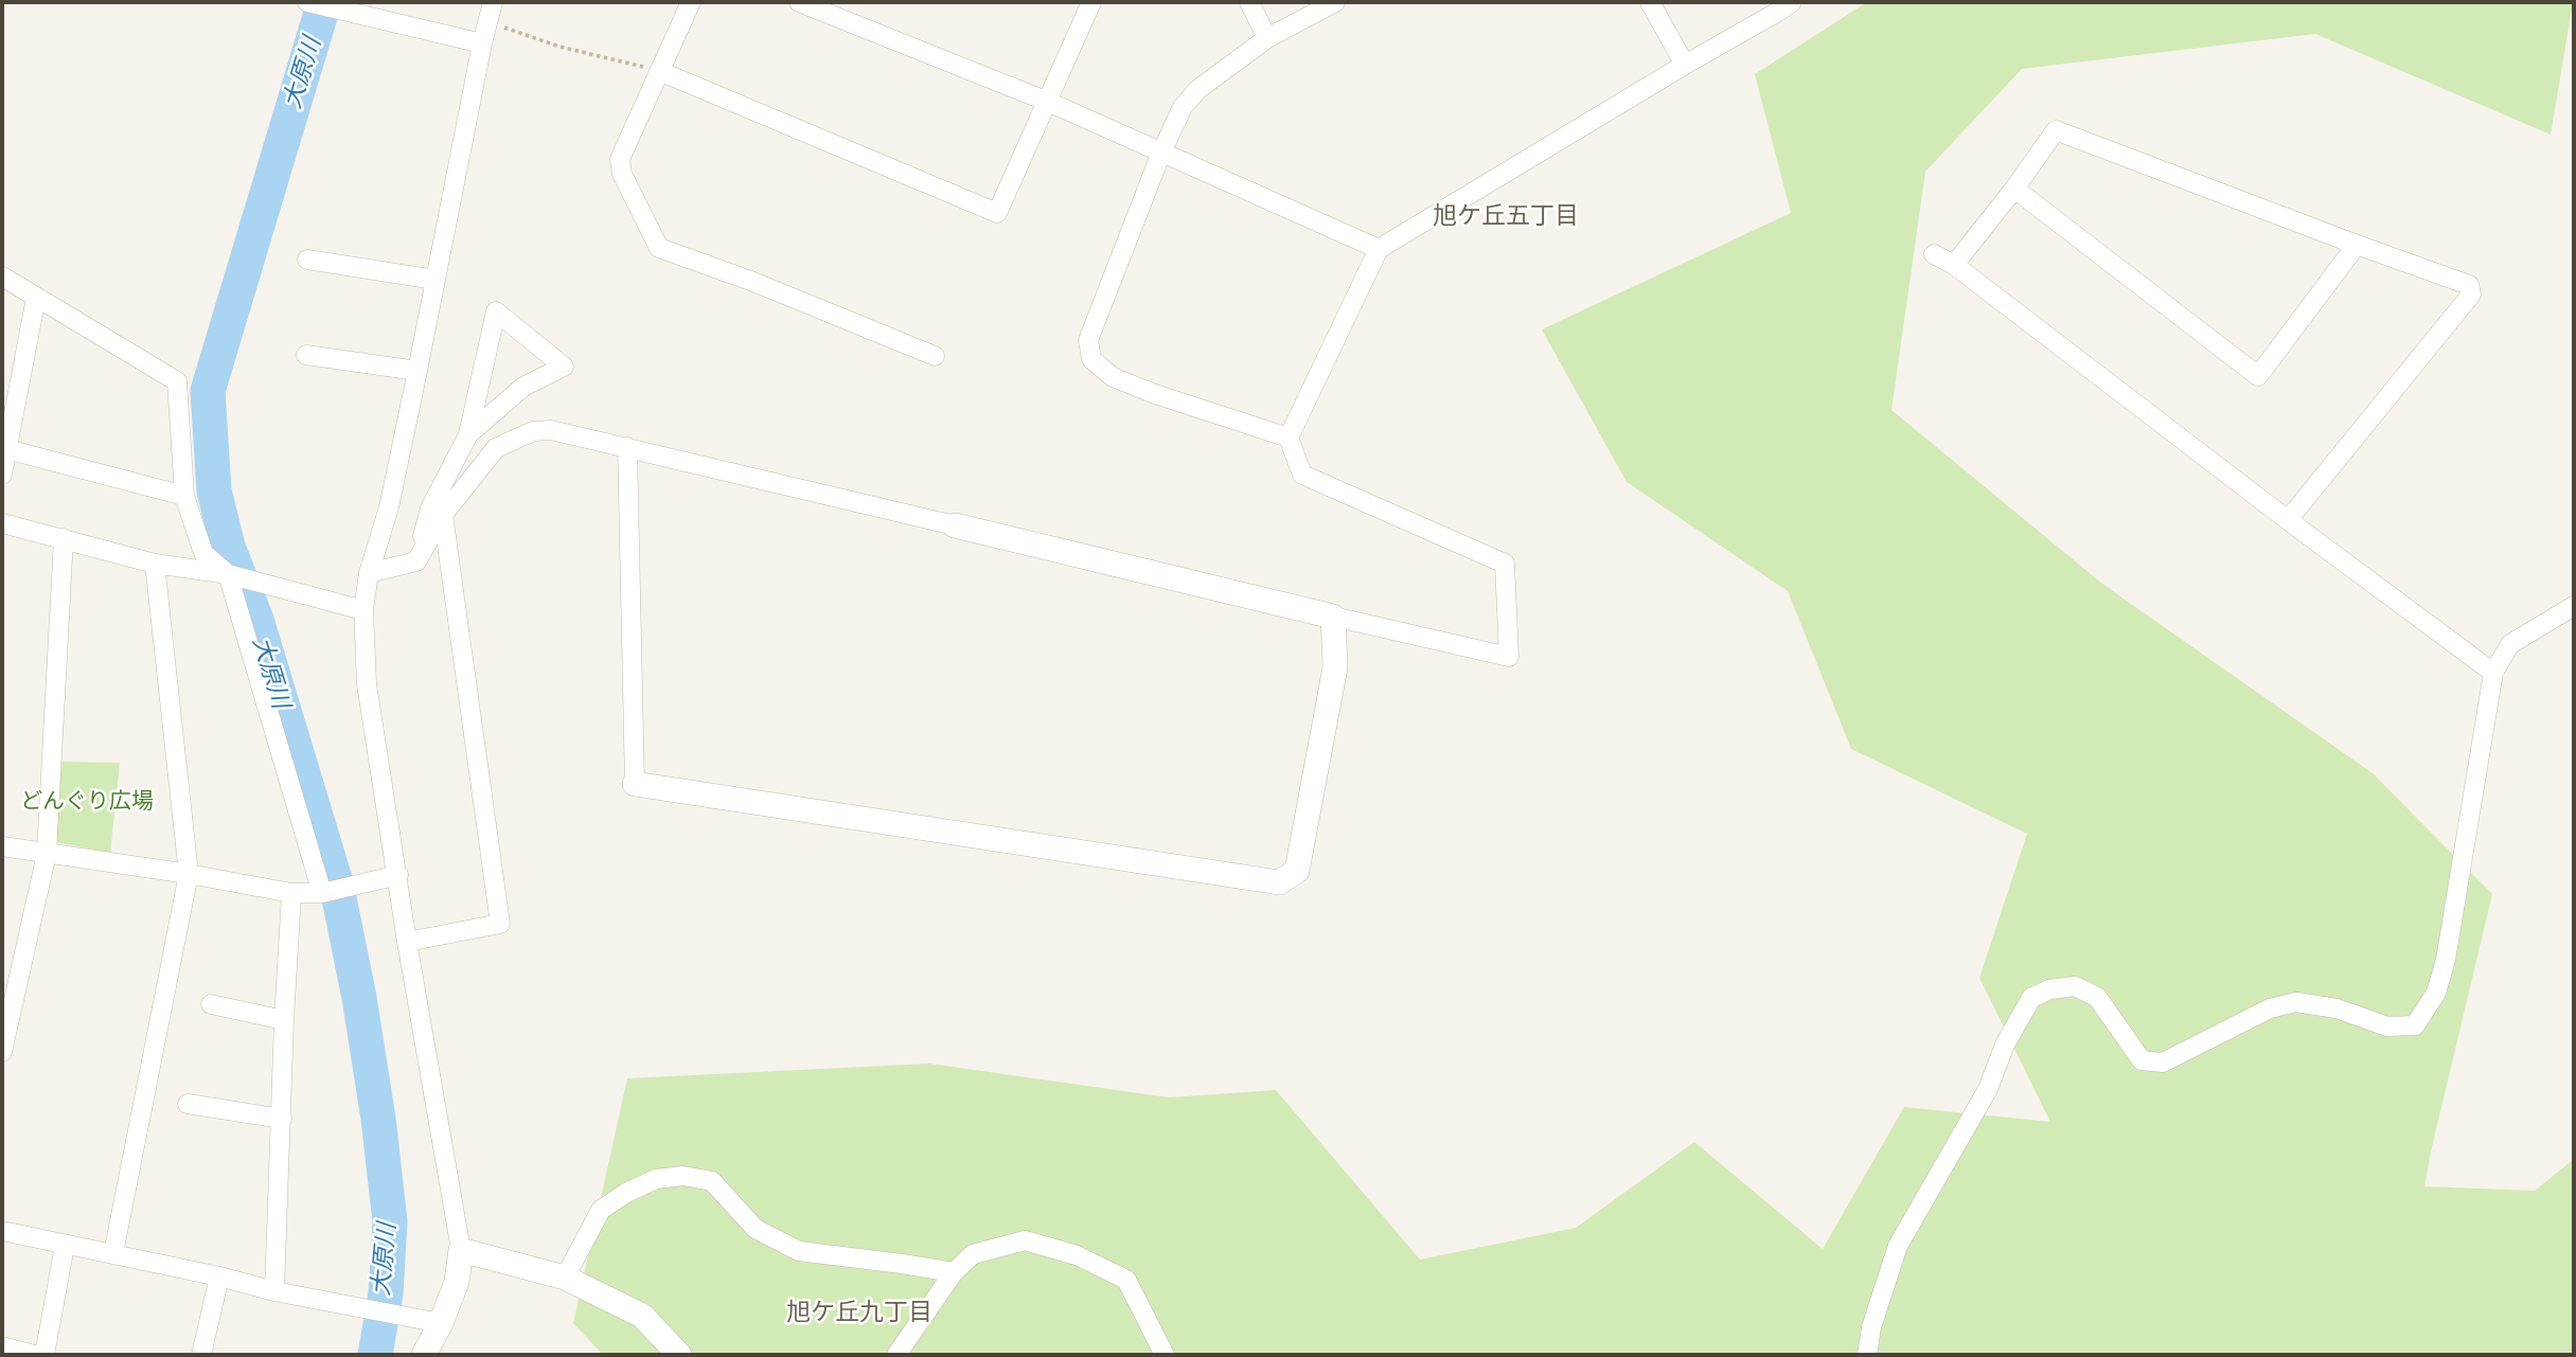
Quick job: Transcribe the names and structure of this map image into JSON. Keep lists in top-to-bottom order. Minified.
{"districts":["旭ケ丘五丁目","旭ケ丘九丁目"],"water":["大原川"],"parks":["どんぐり広場"]}
